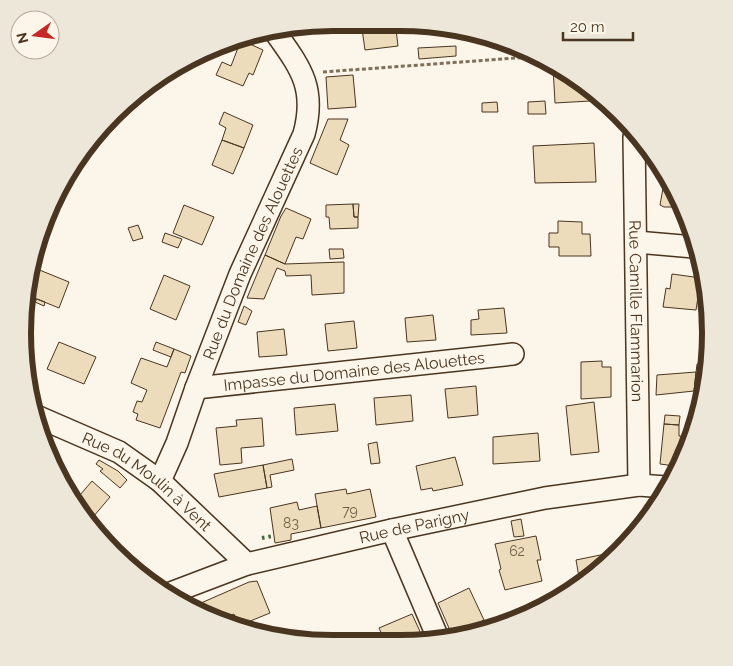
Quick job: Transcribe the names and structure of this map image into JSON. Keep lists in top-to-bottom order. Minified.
{"streets":{"street":["Rue du Domaine des Alouettes","Rue Camille Flammarion","Impasse du Domaine des Alouettes","Rue du Moulin à Vent","Rue de Parigny"]},"crossings":[["Rue du Domaine des Alouettes","Impasse du Domaine des Alouettes"],["Rue du Domaine des Alouettes","Rue du Moulin à Vent"],["Rue Camille Flammarion","Rue de Parigny"],["Rue du Moulin à Vent","Rue de Parigny"]],"house_numbers":["79","83","62"],"scale_bar":"20 m","north":"left"}
